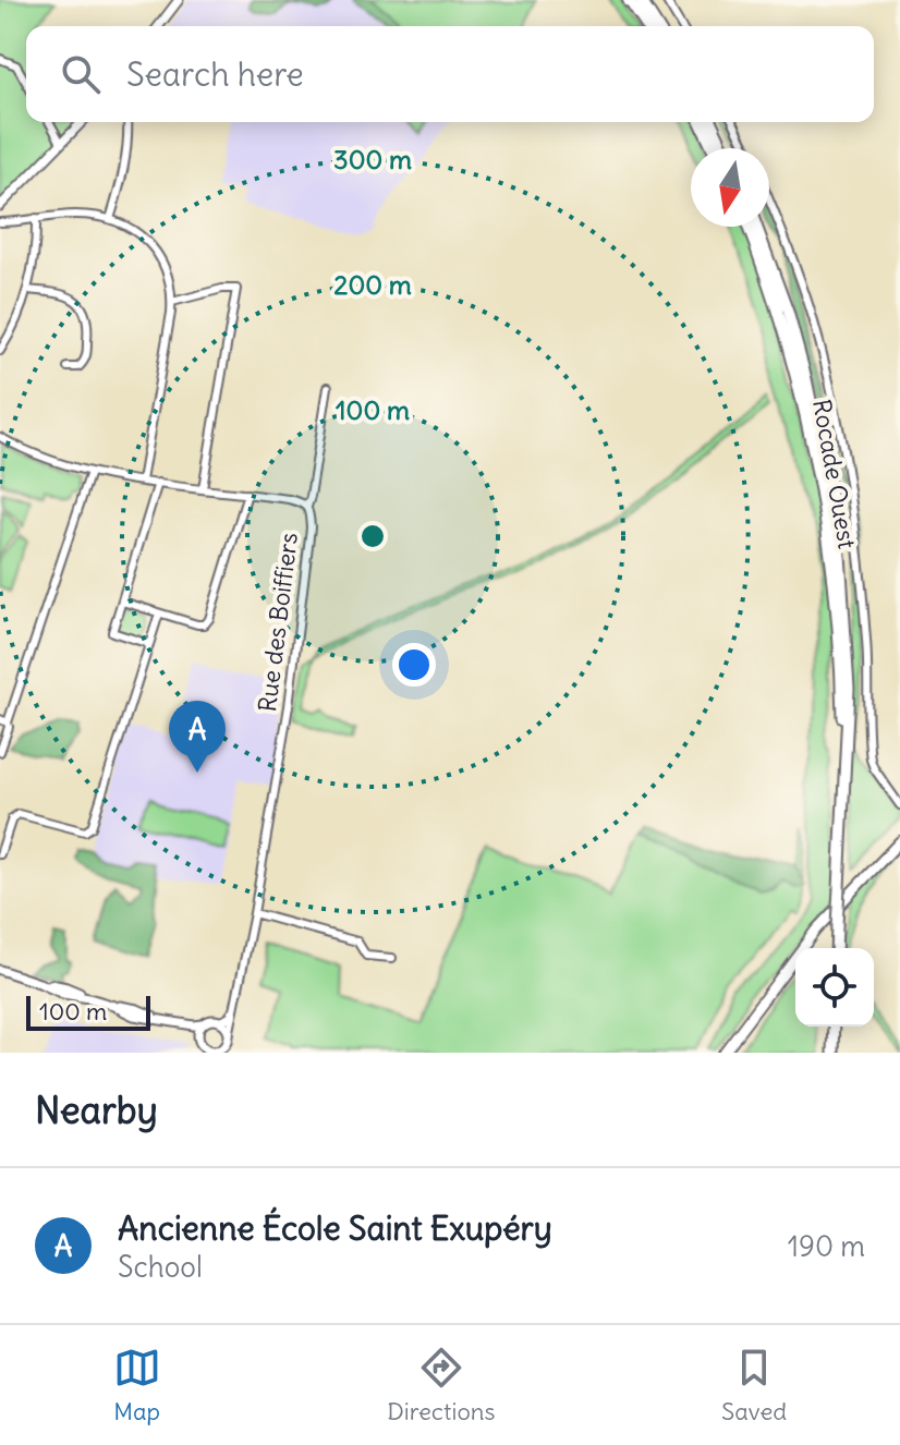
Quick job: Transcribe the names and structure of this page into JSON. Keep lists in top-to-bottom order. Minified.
{"streets":{"main road":["Rocade Ouest"],"street":["Rue des Boiffiers"]},"scale_bar":"100 m","north":"bottom","page":{"search":"Search here","pins":"A","scale":"100 m","heading":"Nearby","list":[{"mark":"A","name":"Ancienne École Saint Exupéry","note":"School","value":"190 m"}],"nav":["Map","Directions","Saved"]},"rings":["300 m","200 m","100 m"]}
